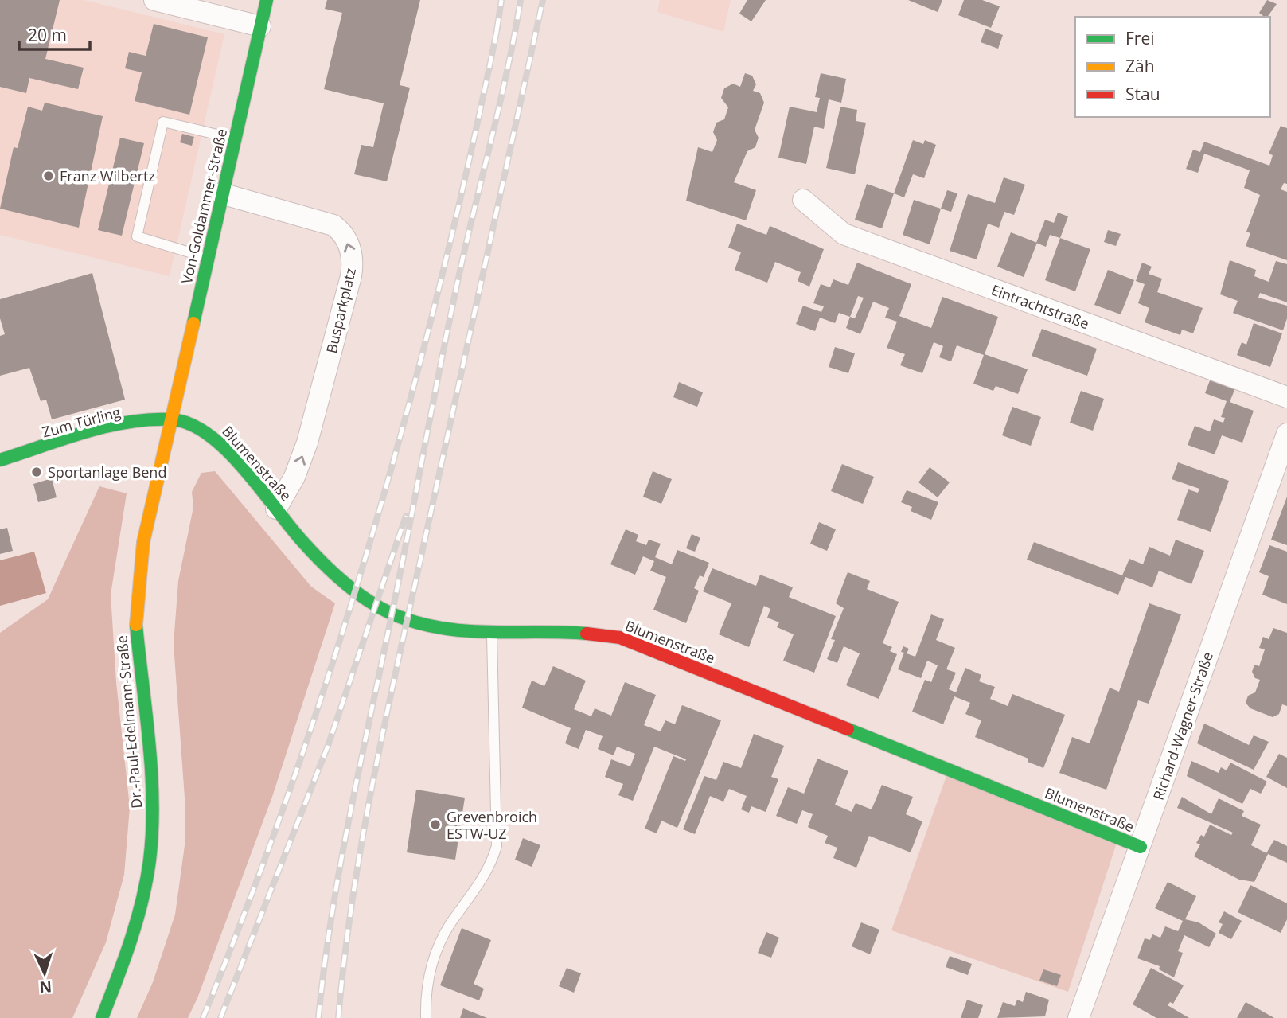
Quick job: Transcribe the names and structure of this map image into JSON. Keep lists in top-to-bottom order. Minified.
{"streets":{"street":["Von-Goldammer-Straße","Eintrachtstraße","Busparkplatz","Zum Türling","Blumenstraße","Dr.-Paul-Edelmann-Straße","Richard-Wagner-Straße"]},"crossings":[["Von-Goldammer-Straße","Busparkplatz"],["Von-Goldammer-Straße","Zum Türling"],["Von-Goldammer-Straße","Blumenstraße"],["Von-Goldammer-Straße","Dr.-Paul-Edelmann-Straße"],["Busparkplatz","Blumenstraße"],["Zum Türling","Blumenstraße"],["Zum Türling","Dr.-Paul-Edelmann-Straße"],["Blumenstraße","Dr.-Paul-Edelmann-Straße"],["Blumenstraße","Richard-Wagner-Straße"]],"places":["Franz Wilbertz","Sportanlage Bend","Grevenbroich ESTW-UZ"],"legend":["Frei","Zäh","Stau"],"scale_bar":"20 m","north":"bottom"}
